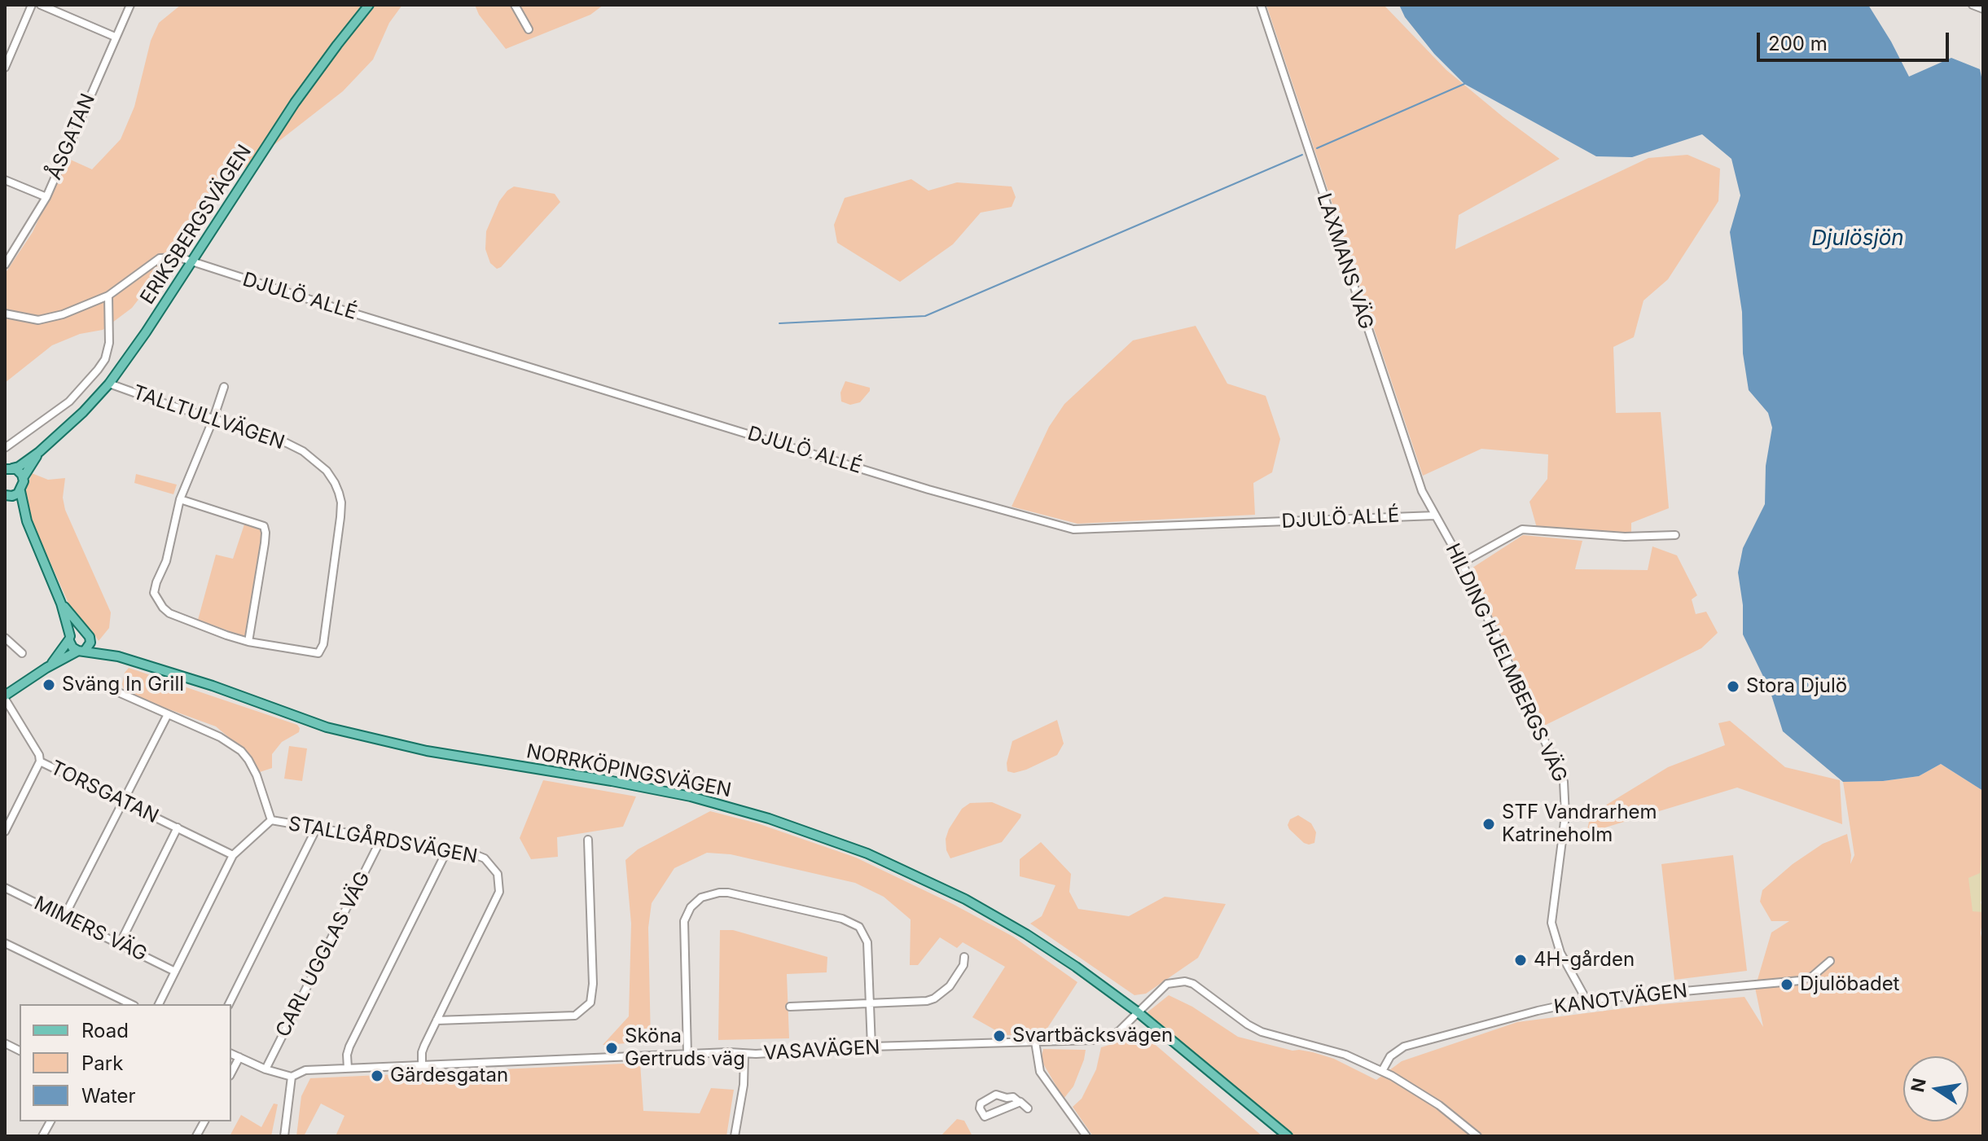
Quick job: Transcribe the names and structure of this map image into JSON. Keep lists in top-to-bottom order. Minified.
{"streets":{"main road":["ERIKSBERGSVÄGEN","NORRKÖPINGSVÄGEN"],"street":["ÅSGATAN","LAXMANS VÄG","DJULÖ ALLÉ","TALLTULLVÄGEN","HILDING HJELMBERGS VÄG","TORSGATAN","STALLGÅRDSVÄGEN","MIMERS VÄG","CARL UGGLAS VÄG","KANOTVÄGEN","VASAVÄGEN"]},"crossings":[["ERIKSBERGSVÄGEN","DJULÖ ALLÉ"],["ERIKSBERGSVÄGEN","TALLTULLVÄGEN"],["LAXMANS VÄG","DJULÖ ALLÉ"],["LAXMANS VÄG","HILDING HJELMBERGS VÄG"],["DJULÖ ALLÉ","HILDING HJELMBERGS VÄG"],["HILDING HJELMBERGS VÄG","KANOTVÄGEN"],["NORRKÖPINGSVÄGEN","VASAVÄGEN"],["TORSGATAN","STALLGÅRDSVÄGEN"],["STALLGÅRDSVÄGEN","MIMERS VÄG"],["STALLGÅRDSVÄGEN","CARL UGGLAS VÄG"],["STALLGÅRDSVÄGEN","VASAVÄGEN"],["CARL UGGLAS VÄG","VASAVÄGEN"],["KANOTVÄGEN","VASAVÄGEN"]],"water":["Djulösjön"],"places":["Sväng In Grill","Stora Djulö","STF Vandrarhem Katrineholm","4H-gården","Djulöbadet","Svartbäcksvägen","Sköna Gertruds väg","Gärdesgatan"],"legend":["Road","Park","Water"],"scale_bar":"200 m","north":"left"}
